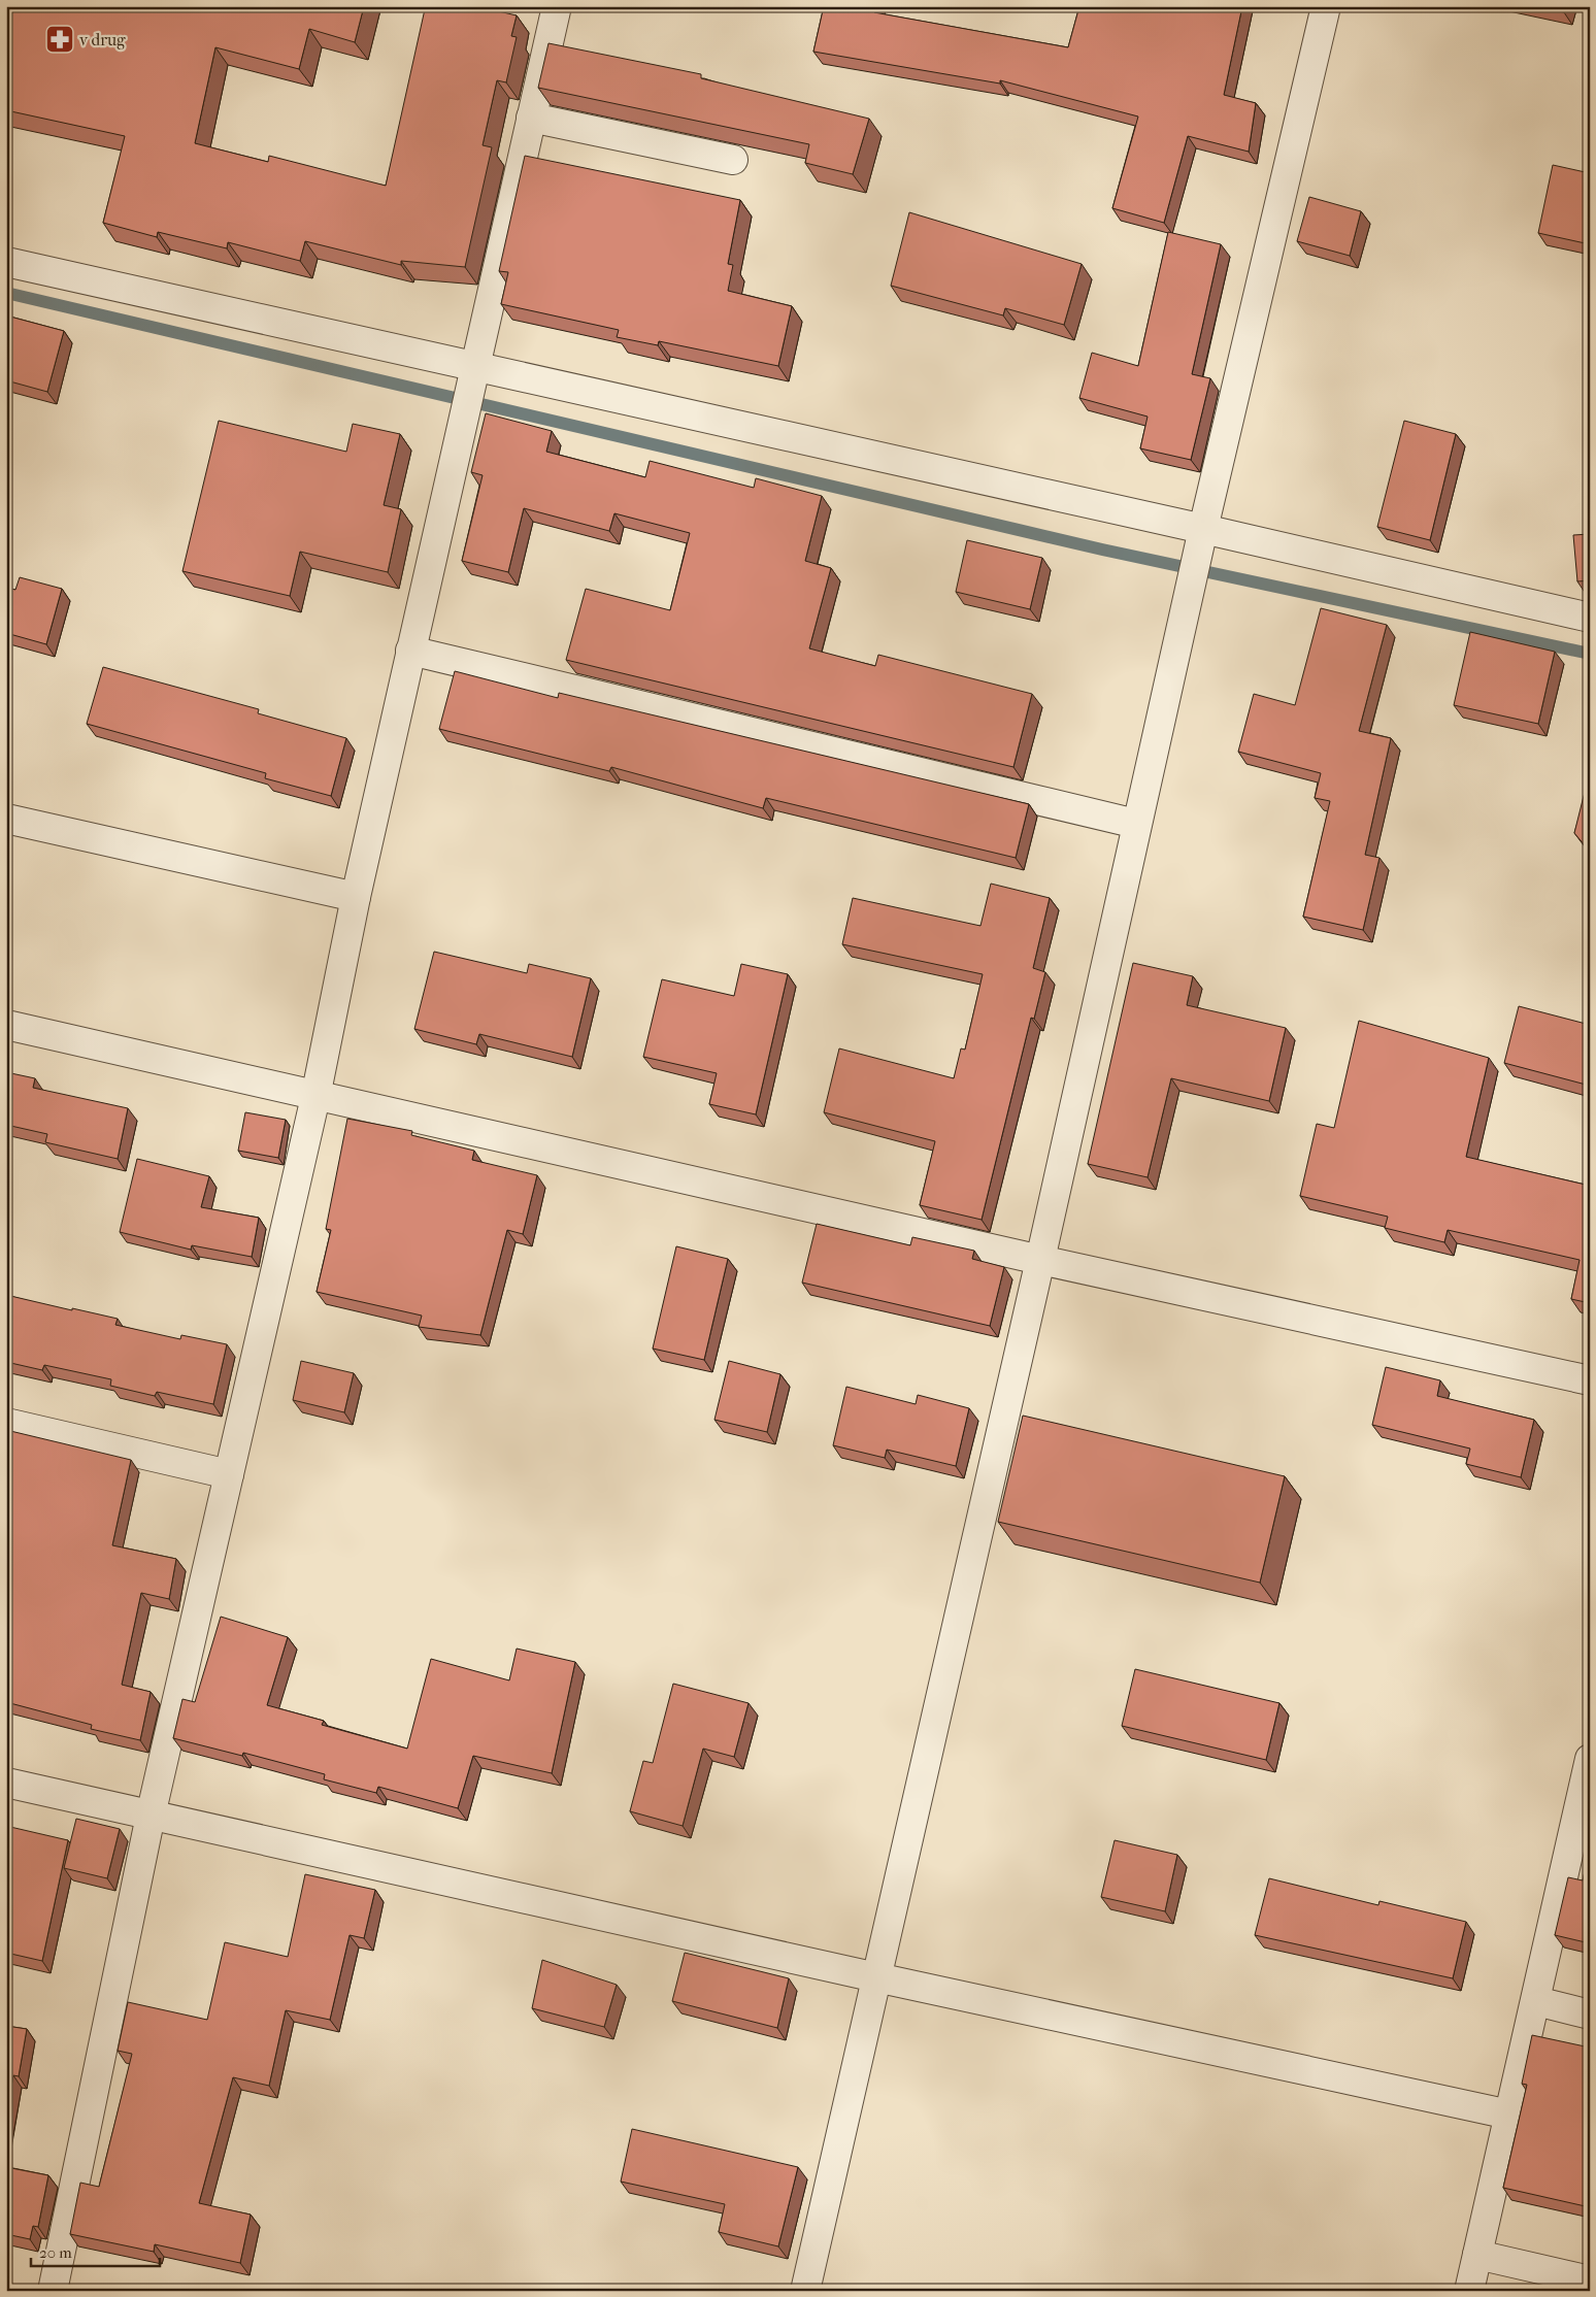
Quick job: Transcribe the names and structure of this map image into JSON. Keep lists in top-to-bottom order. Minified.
{"places":{"pharmacy":["v drug"]},"scale_bar":"20 m"}
